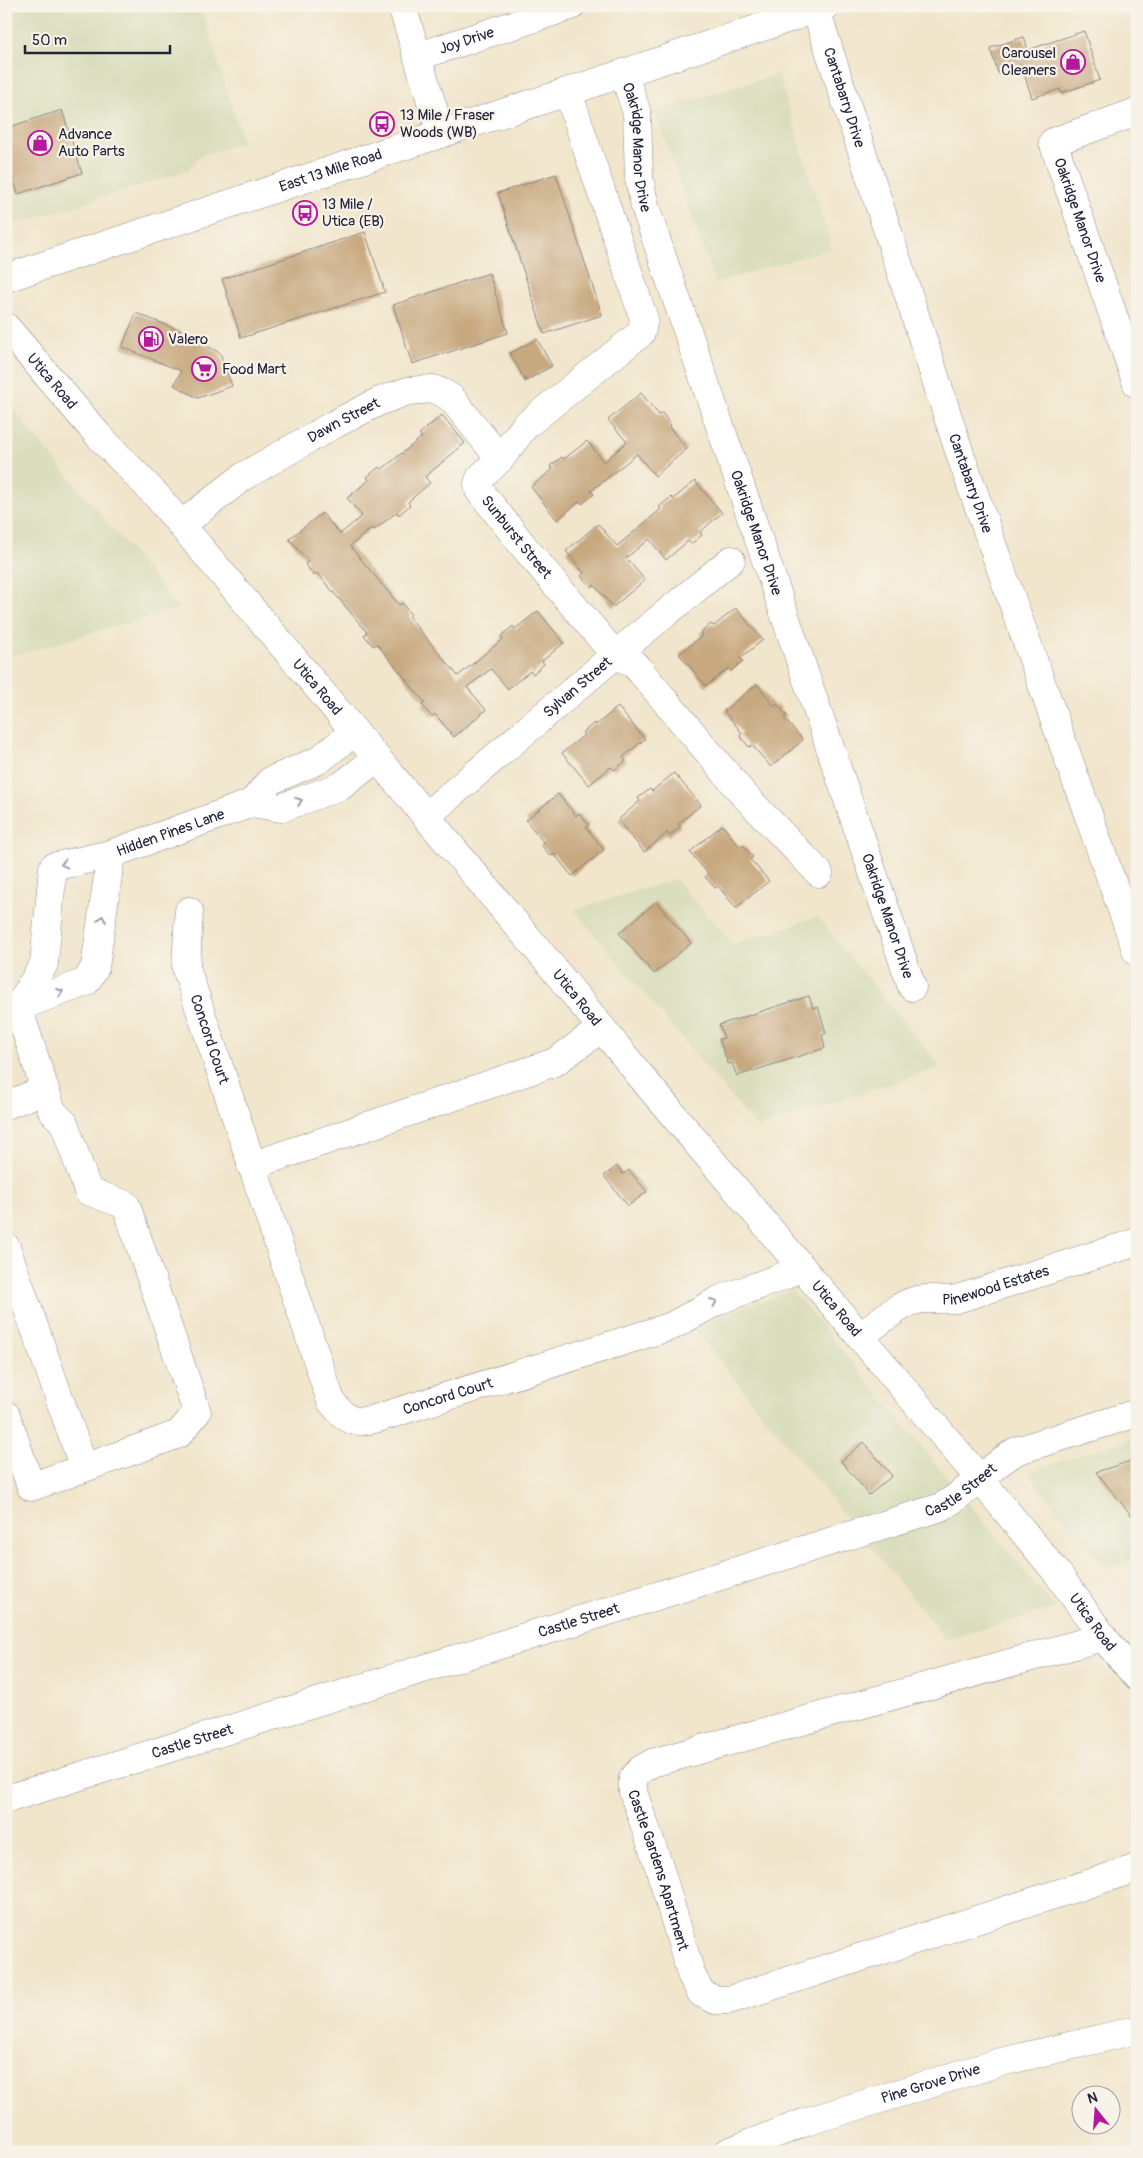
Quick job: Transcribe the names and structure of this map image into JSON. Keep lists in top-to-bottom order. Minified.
{"streets":{"street":["Joy Drive","Cantabarry Drive","Oakridge Manor Drive","East 13 Mile Road","Utica Road","Dawn Street","Sunburst Street","Sylvan Street","Hidden Pines Lane","Concord Court","Pinewood Estates","Castle Street","Castle Gardens Apartment","Pine Grove Drive"]},"crossings":[["Cantabarry Drive","East 13 Mile Road"],["Oakridge Manor Drive","East 13 Mile Road"],["East 13 Mile Road","Sunburst Street"],["Utica Road","Dawn Street"],["Utica Road","Sylvan Street"],["Utica Road","Hidden Pines Lane"],["Utica Road","Concord Court"],["Utica Road","Pinewood Estates"],["Utica Road","Castle Street"],["Utica Road","Castle Gardens Apartment"],["Dawn Street","Sunburst Street"],["Sunburst Street","Sylvan Street"]],"places":{"shop":["Carousel Cleaners","Advance Auto Parts"],"bus stop":["13 Mile / Fraser Woods (WB)","13 Mile / Utica (EB)"],"fuel station":["Valero"],"supermarket":["Food Mart"]},"scale_bar":"50 m","north":"top"}
